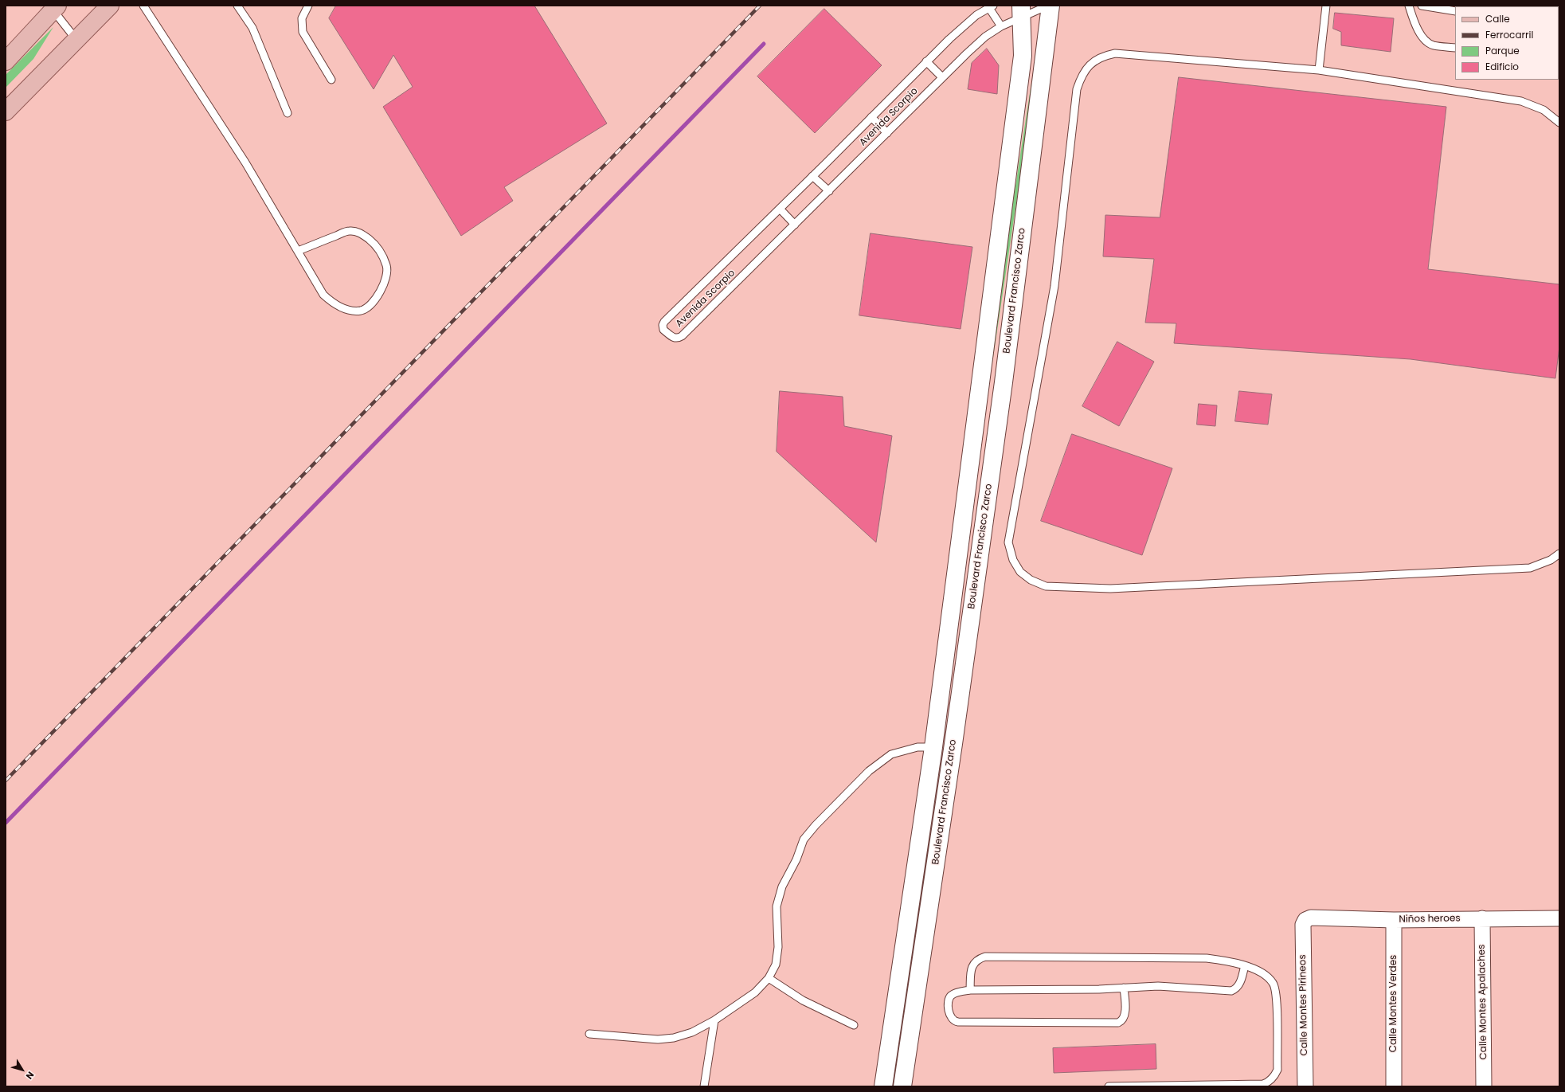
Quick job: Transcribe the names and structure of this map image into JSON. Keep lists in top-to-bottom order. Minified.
{"streets":{"main road":["Boulevard Francisco Zarco"],"street":["Niños heroes","Calle Montes Apalaches","Calle Montes Verdes","Calle Montes Pirineos"],"lane":["Avenida Scorpio"]},"crossings":[["Avenida Scorpio","Boulevard Francisco Zarco"],["Niños heroes","Calle Montes Apalaches"],["Niños heroes","Calle Montes Verdes"],["Niños heroes","Calle Montes Pirineos"]],"legend":["Calle","Ferrocarril","Parque","Edificio"],"north":"bottom right"}
